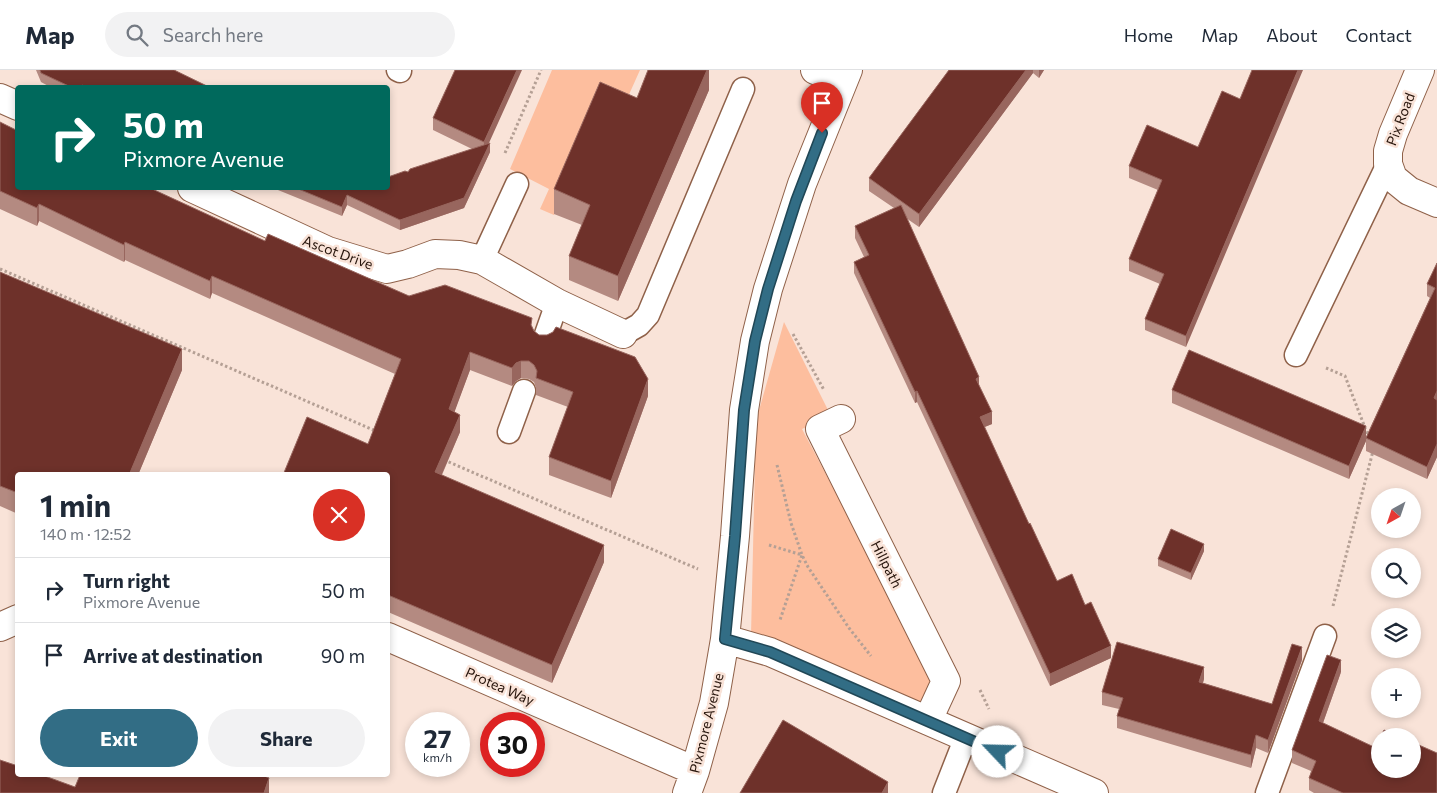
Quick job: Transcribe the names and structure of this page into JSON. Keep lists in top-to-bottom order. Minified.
{"streets":{"street":["Pix Road","Ascot Drive","Hillpath","Protea Way","Pixmore Avenue"]},"crossings":[["Protea Way","Pixmore Avenue"]],"north":"bottom left","page":{"header":"Map","search":"Search here","nav":["Home","Map","About","Contact"],"turn":["50 m","Pixmore Avenue"],"heading":["1 min","140 m · 12:52"],"map_buttons":["+","−"],"list":[{"name":"Turn right","note":"Pixmore Avenue","value":"50 m"},{"name":"Arrive at destination","value":"90 m"}],"buttons":["Exit","Share"],"speed":"27 km/h","limit":"30"}}
